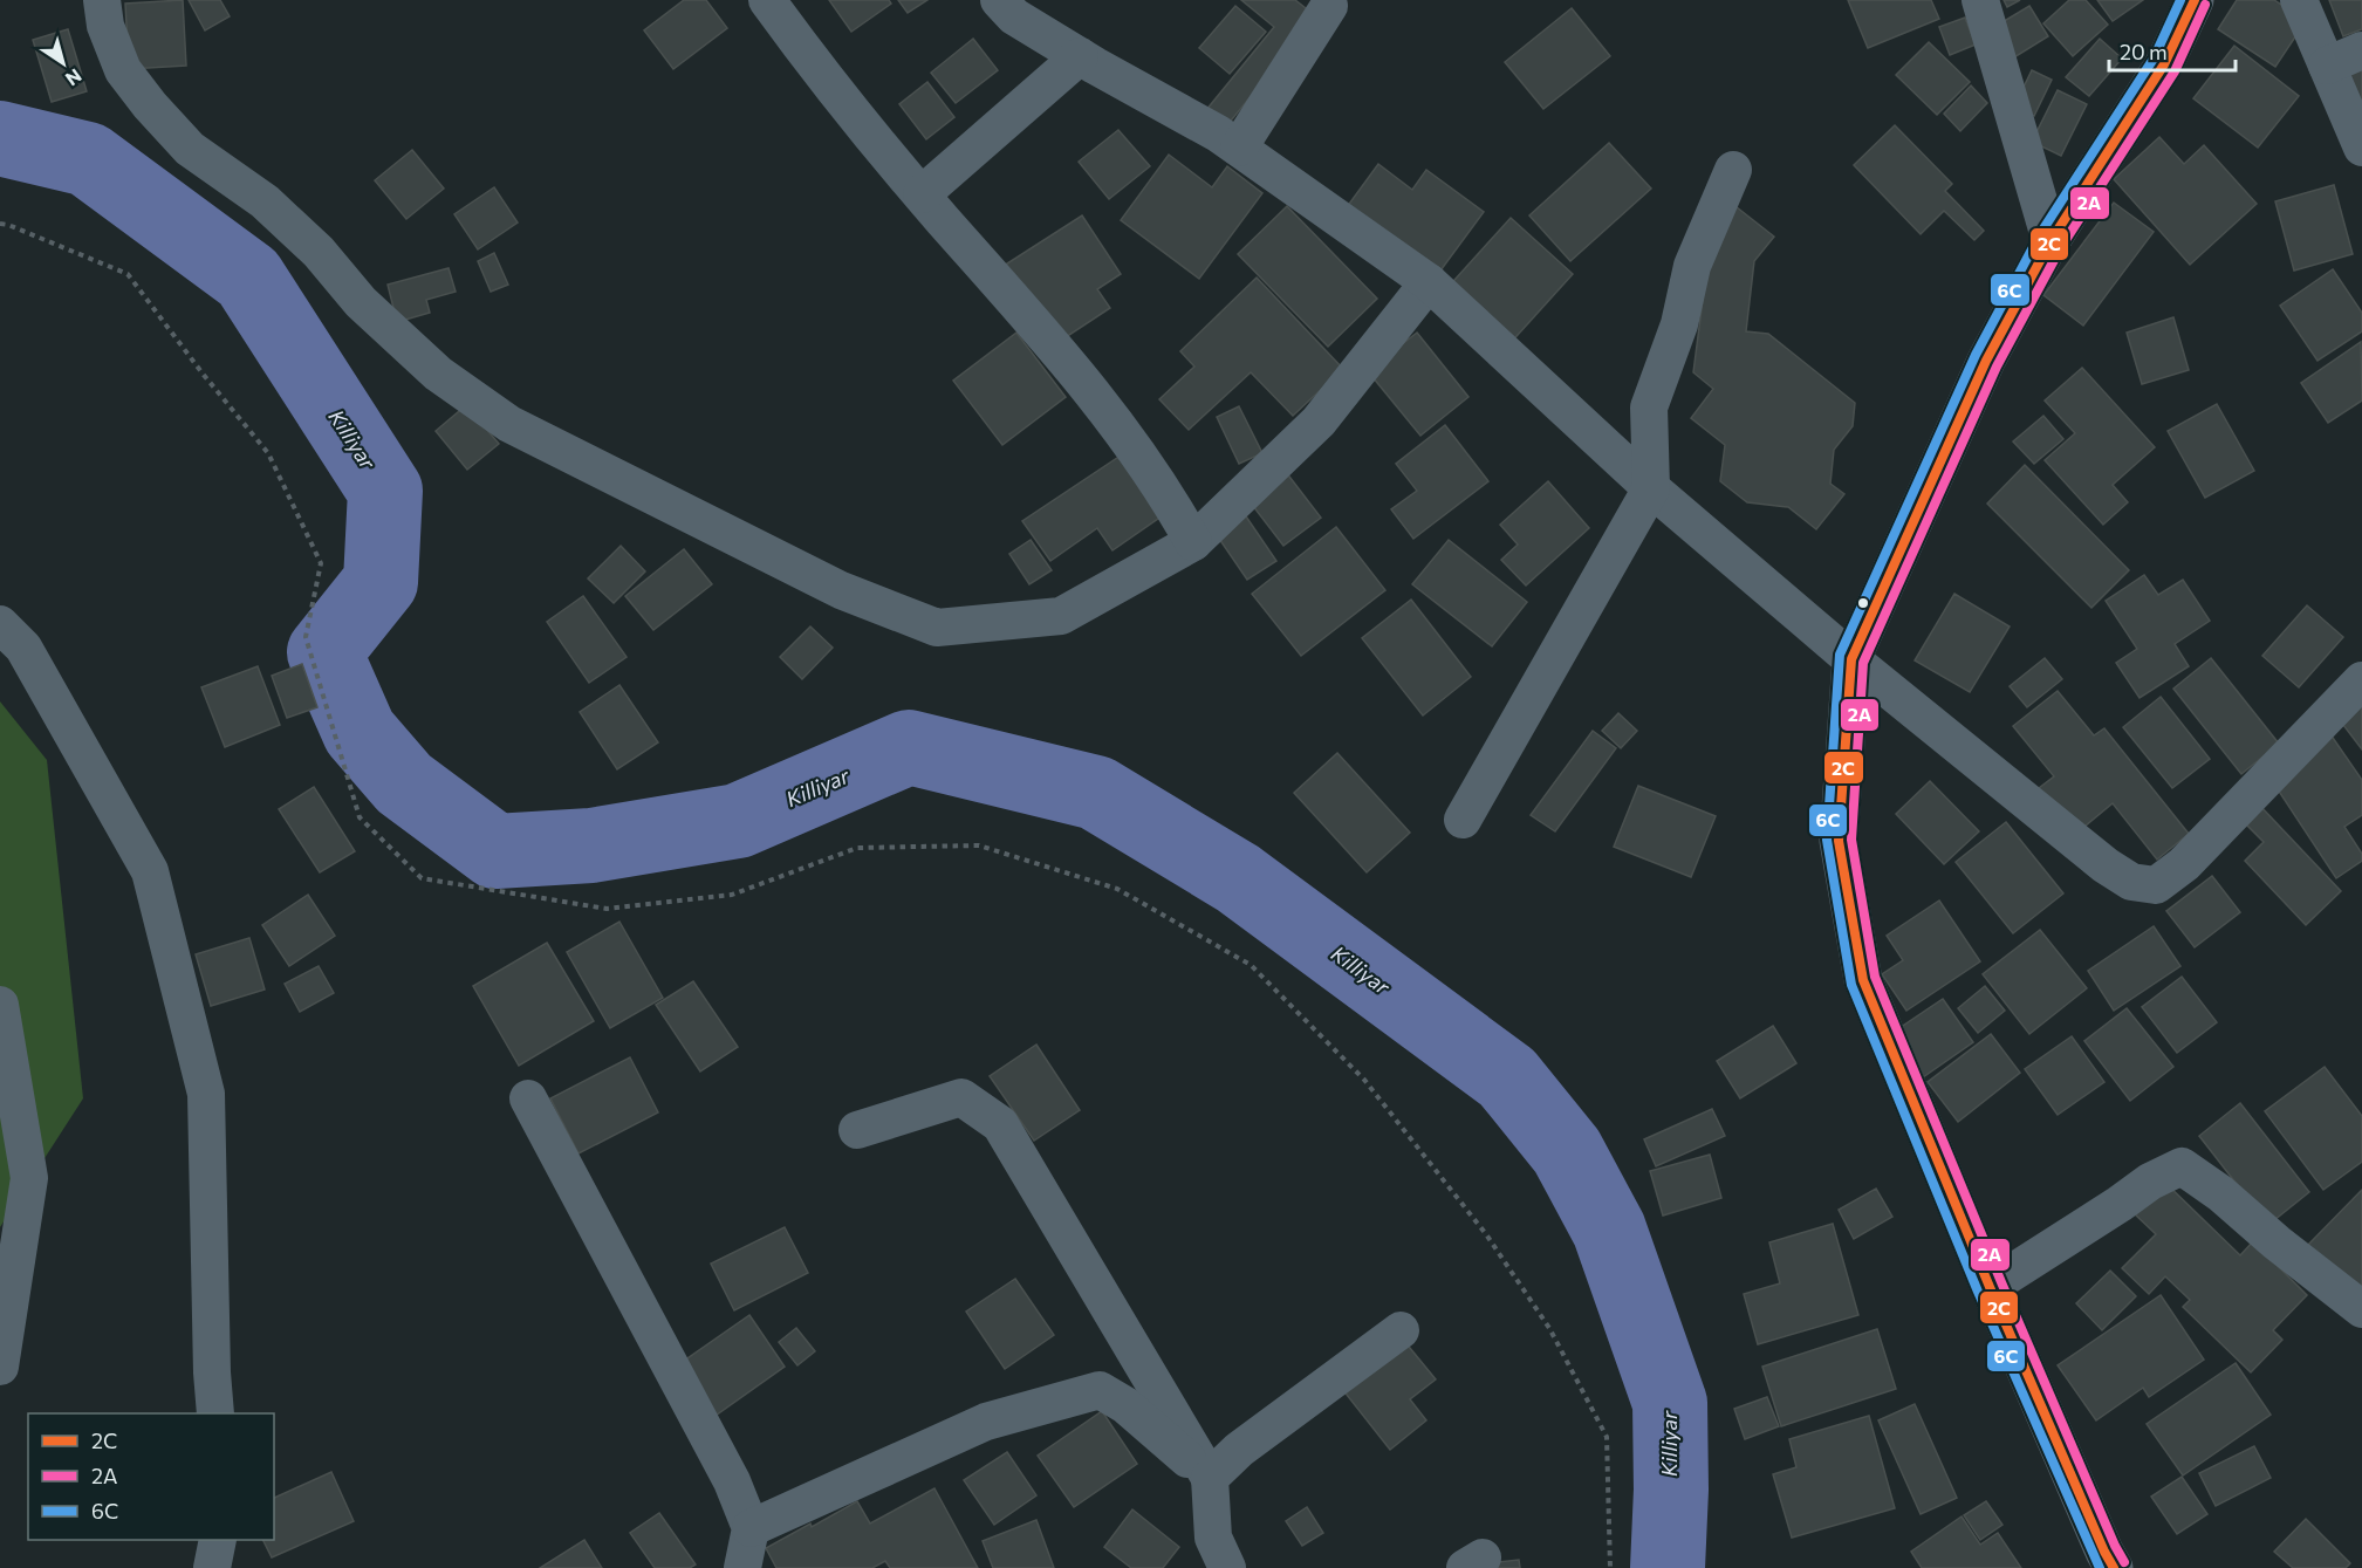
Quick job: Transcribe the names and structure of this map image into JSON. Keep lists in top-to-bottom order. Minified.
{"water":["Killiyar"],"lines":["transit line 2C","transit line 6C","transit line 2A"],"legend":["2C","2A","6C"],"scale_bar":"20 m","north":"bottom right"}
